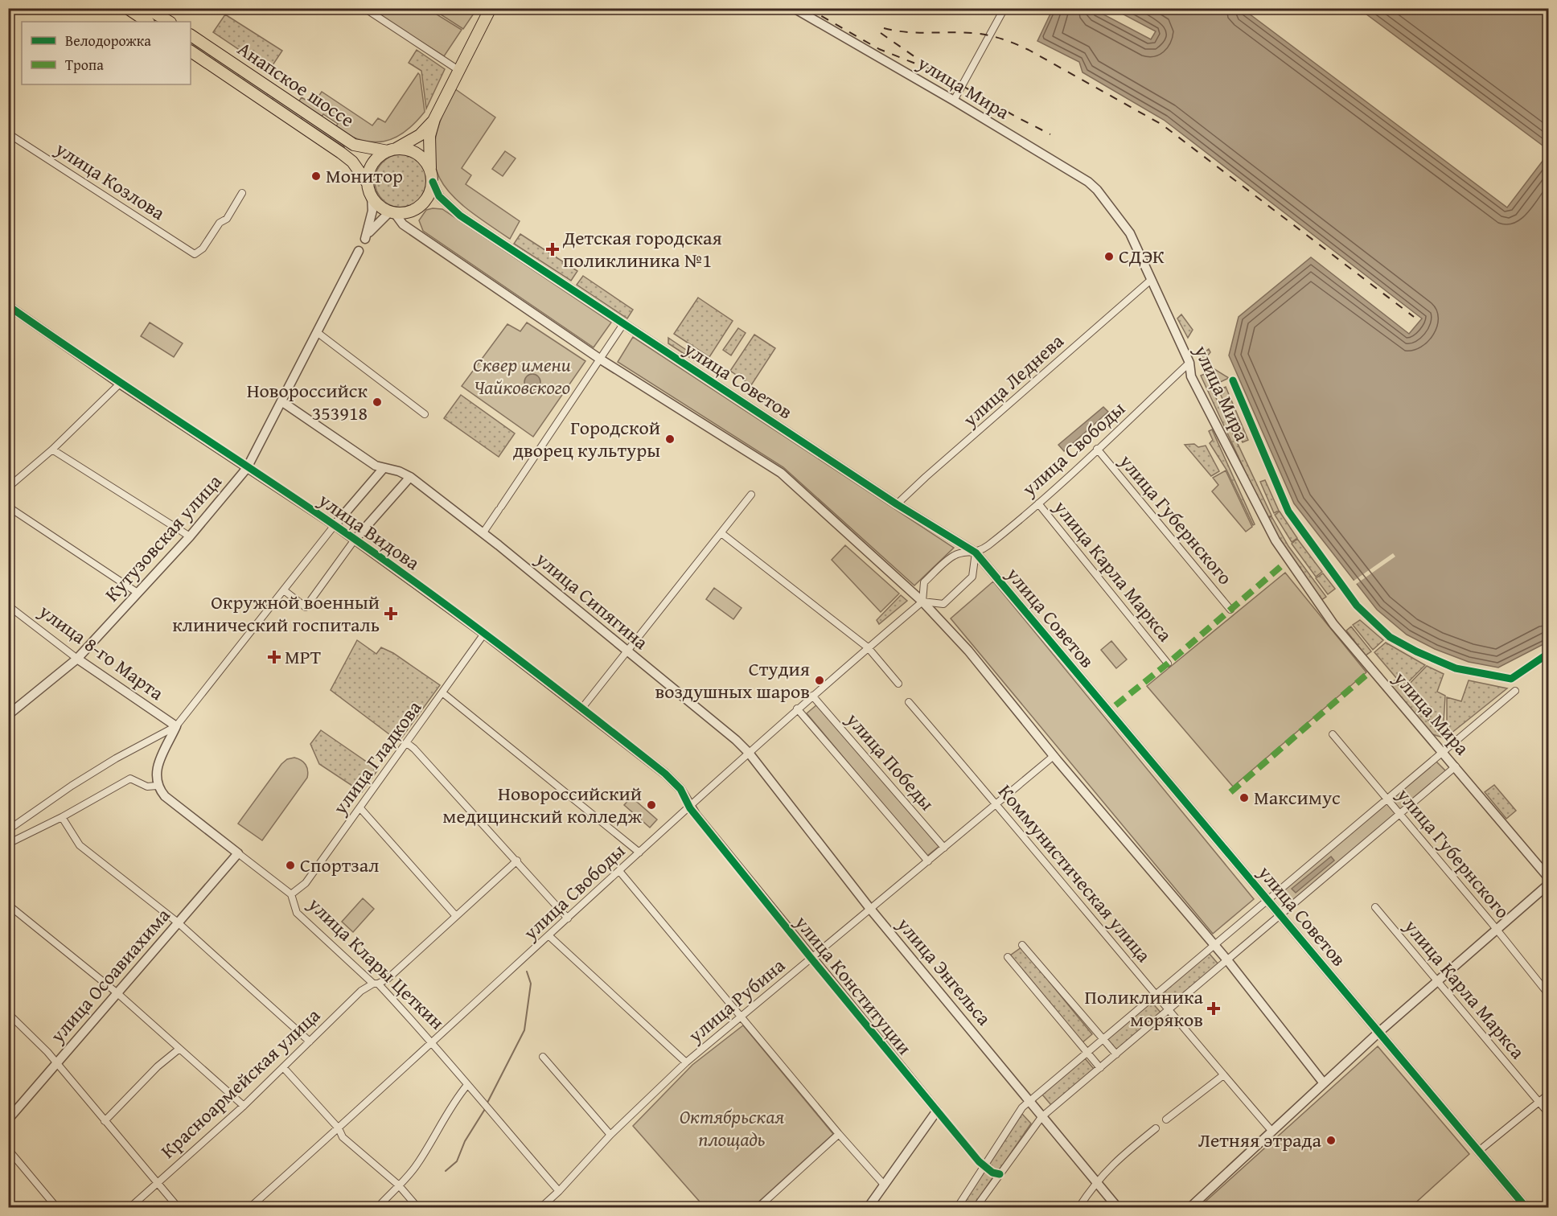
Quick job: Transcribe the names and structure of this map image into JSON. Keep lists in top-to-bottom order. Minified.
{"streets":{"highway":["Анапское шоссе"],"street":["улица Мира","улица Козлова","улица Советов","улица Леднева","улица Свободы","улица Губернского","улица Видова","Кутузовская улица","улица Карла Маркса","улица Сипягина","улица 8-го Марта","улица Гладкова","улица Победы","Коммунистическая улица","улица Клары Цеткин","улица Энгельса","улица Осоавиахима","улица Конституции","улица Рубина","Красноармейская улица"]},"crossings":[["Анапское шоссе","улица Советов"],["улица Мира","улица Леднева"],["улица Мира","улица Свободы"],["улица Советов","улица Леднева"],["улица Советов","улица Свободы"],["улица Свободы","улица Губернского"],["улица Свободы","улица Видова"],["улица Свободы","улица Карла Маркса"],["улица Свободы","улица Сипягина"],["улица Свободы","улица Победы"],["улица Свободы","улица Клары Цеткин"],["улица Свободы","улица Энгельса"],["улица Свободы","улица Конституции"],["улица Видова","Кутузовская улица"],["улица Видова","улица Гладкова"],["улица Видова","улица Конституции"],["Кутузовская улица","улица 8-го Марта"],["улица Сипягина","улица Энгельса"],["улица Гладкова","улица Клары Цеткин"],["улица Победы","улица Рубина"],["Коммунистическая улица","улица Рубина"],["улица Клары Цеткин","улица Осоавиахима"],["улица Клары Цеткин","улица Рубина"],["улица Клары Цеткин","Красноармейская улица"],["улица Энгельса","улица Рубина"],["улица Конституции","улица Рубина"]],"parks":["Сквер имени Чайковского","Октябрьская площадь"],"places":{"other":["Монитор","СДЭК","Новороссийск 353918","Городской дворец культуры","Студия воздушных шаров","Максимус","Новороссийский медицинский колледж","Спортзал","Летняя этрада"],"health":["Детская городская поликлиника №1","Окружной военный клинический госпиталь","МРТ","Поликлиника моряков"]},"legend":["Велодорожка","Тропа"]}
